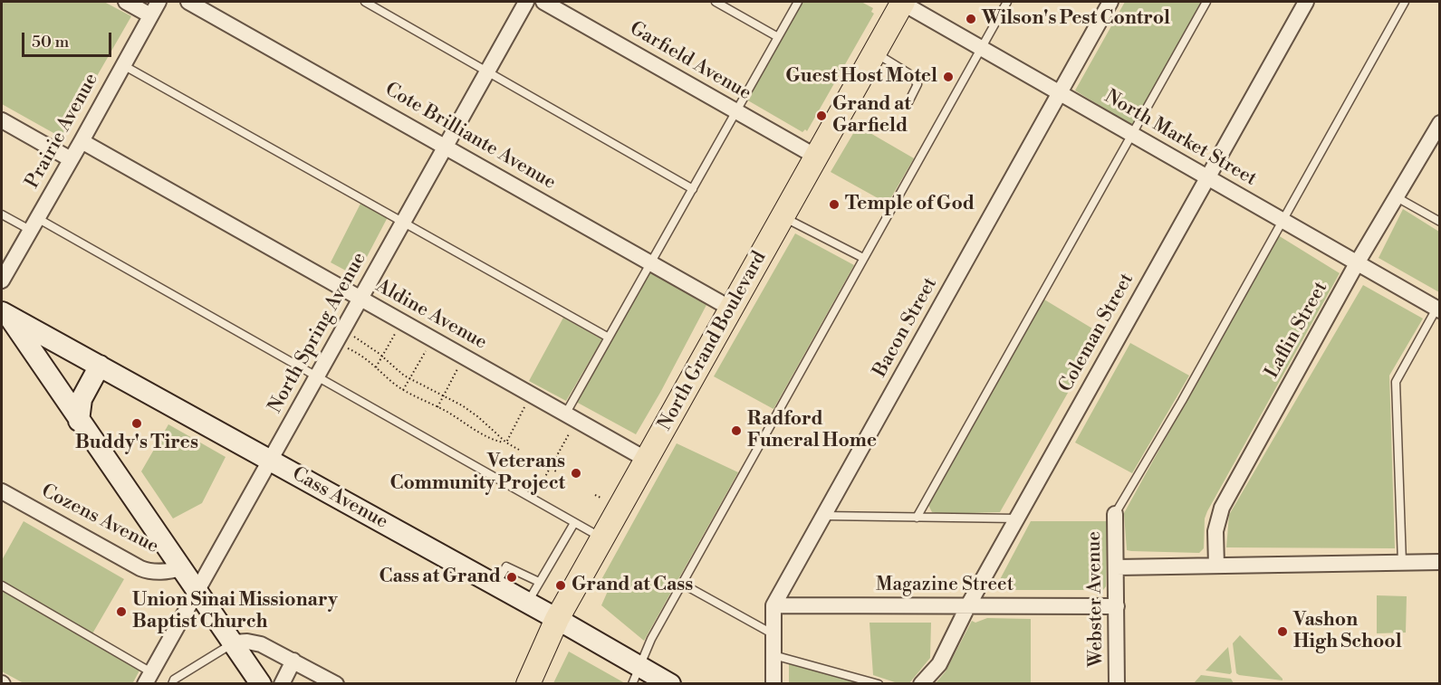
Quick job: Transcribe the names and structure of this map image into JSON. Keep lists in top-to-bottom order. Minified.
{"streets":{"main road":["North Grand Boulevard","Cass Avenue"],"street":["Garfield Avenue","Prairie Avenue","Cote Brilliante Avenue","North Market Street","Aldine Avenue","Bacon Street","Laflin Street","North Spring Avenue","Coleman Street","Cozens Avenue","Magazine Street","Webster Avenue"]},"crossings":[["Garfield Avenue","North Grand Boulevard"],["Prairie Avenue","Aldine Avenue"],["Cote Brilliante Avenue","North Spring Avenue"],["Cote Brilliante Avenue","North Grand Boulevard"],["North Market Street","Bacon Street"],["North Market Street","Laflin Street"],["North Market Street","Coleman Street"],["North Market Street","North Grand Boulevard"],["Aldine Avenue","North Spring Avenue"],["Aldine Avenue","North Grand Boulevard"],["Bacon Street","Magazine Street"],["North Spring Avenue","Cass Avenue"],["Coleman Street","Magazine Street"],["North Grand Boulevard","Cass Avenue"],["Magazine Street","Webster Avenue"]],"places":["Wilson's Pest Control","Guest Host Motel","Grand at Garfield","Temple of God","Buddy's Tires","Radford Funeral Home","Veterans Community Project","Cass at Grand","Grand at Cass","Union Sinai Missionary Baptist Church","Vashon High School"],"scale_bar":"50 m"}
